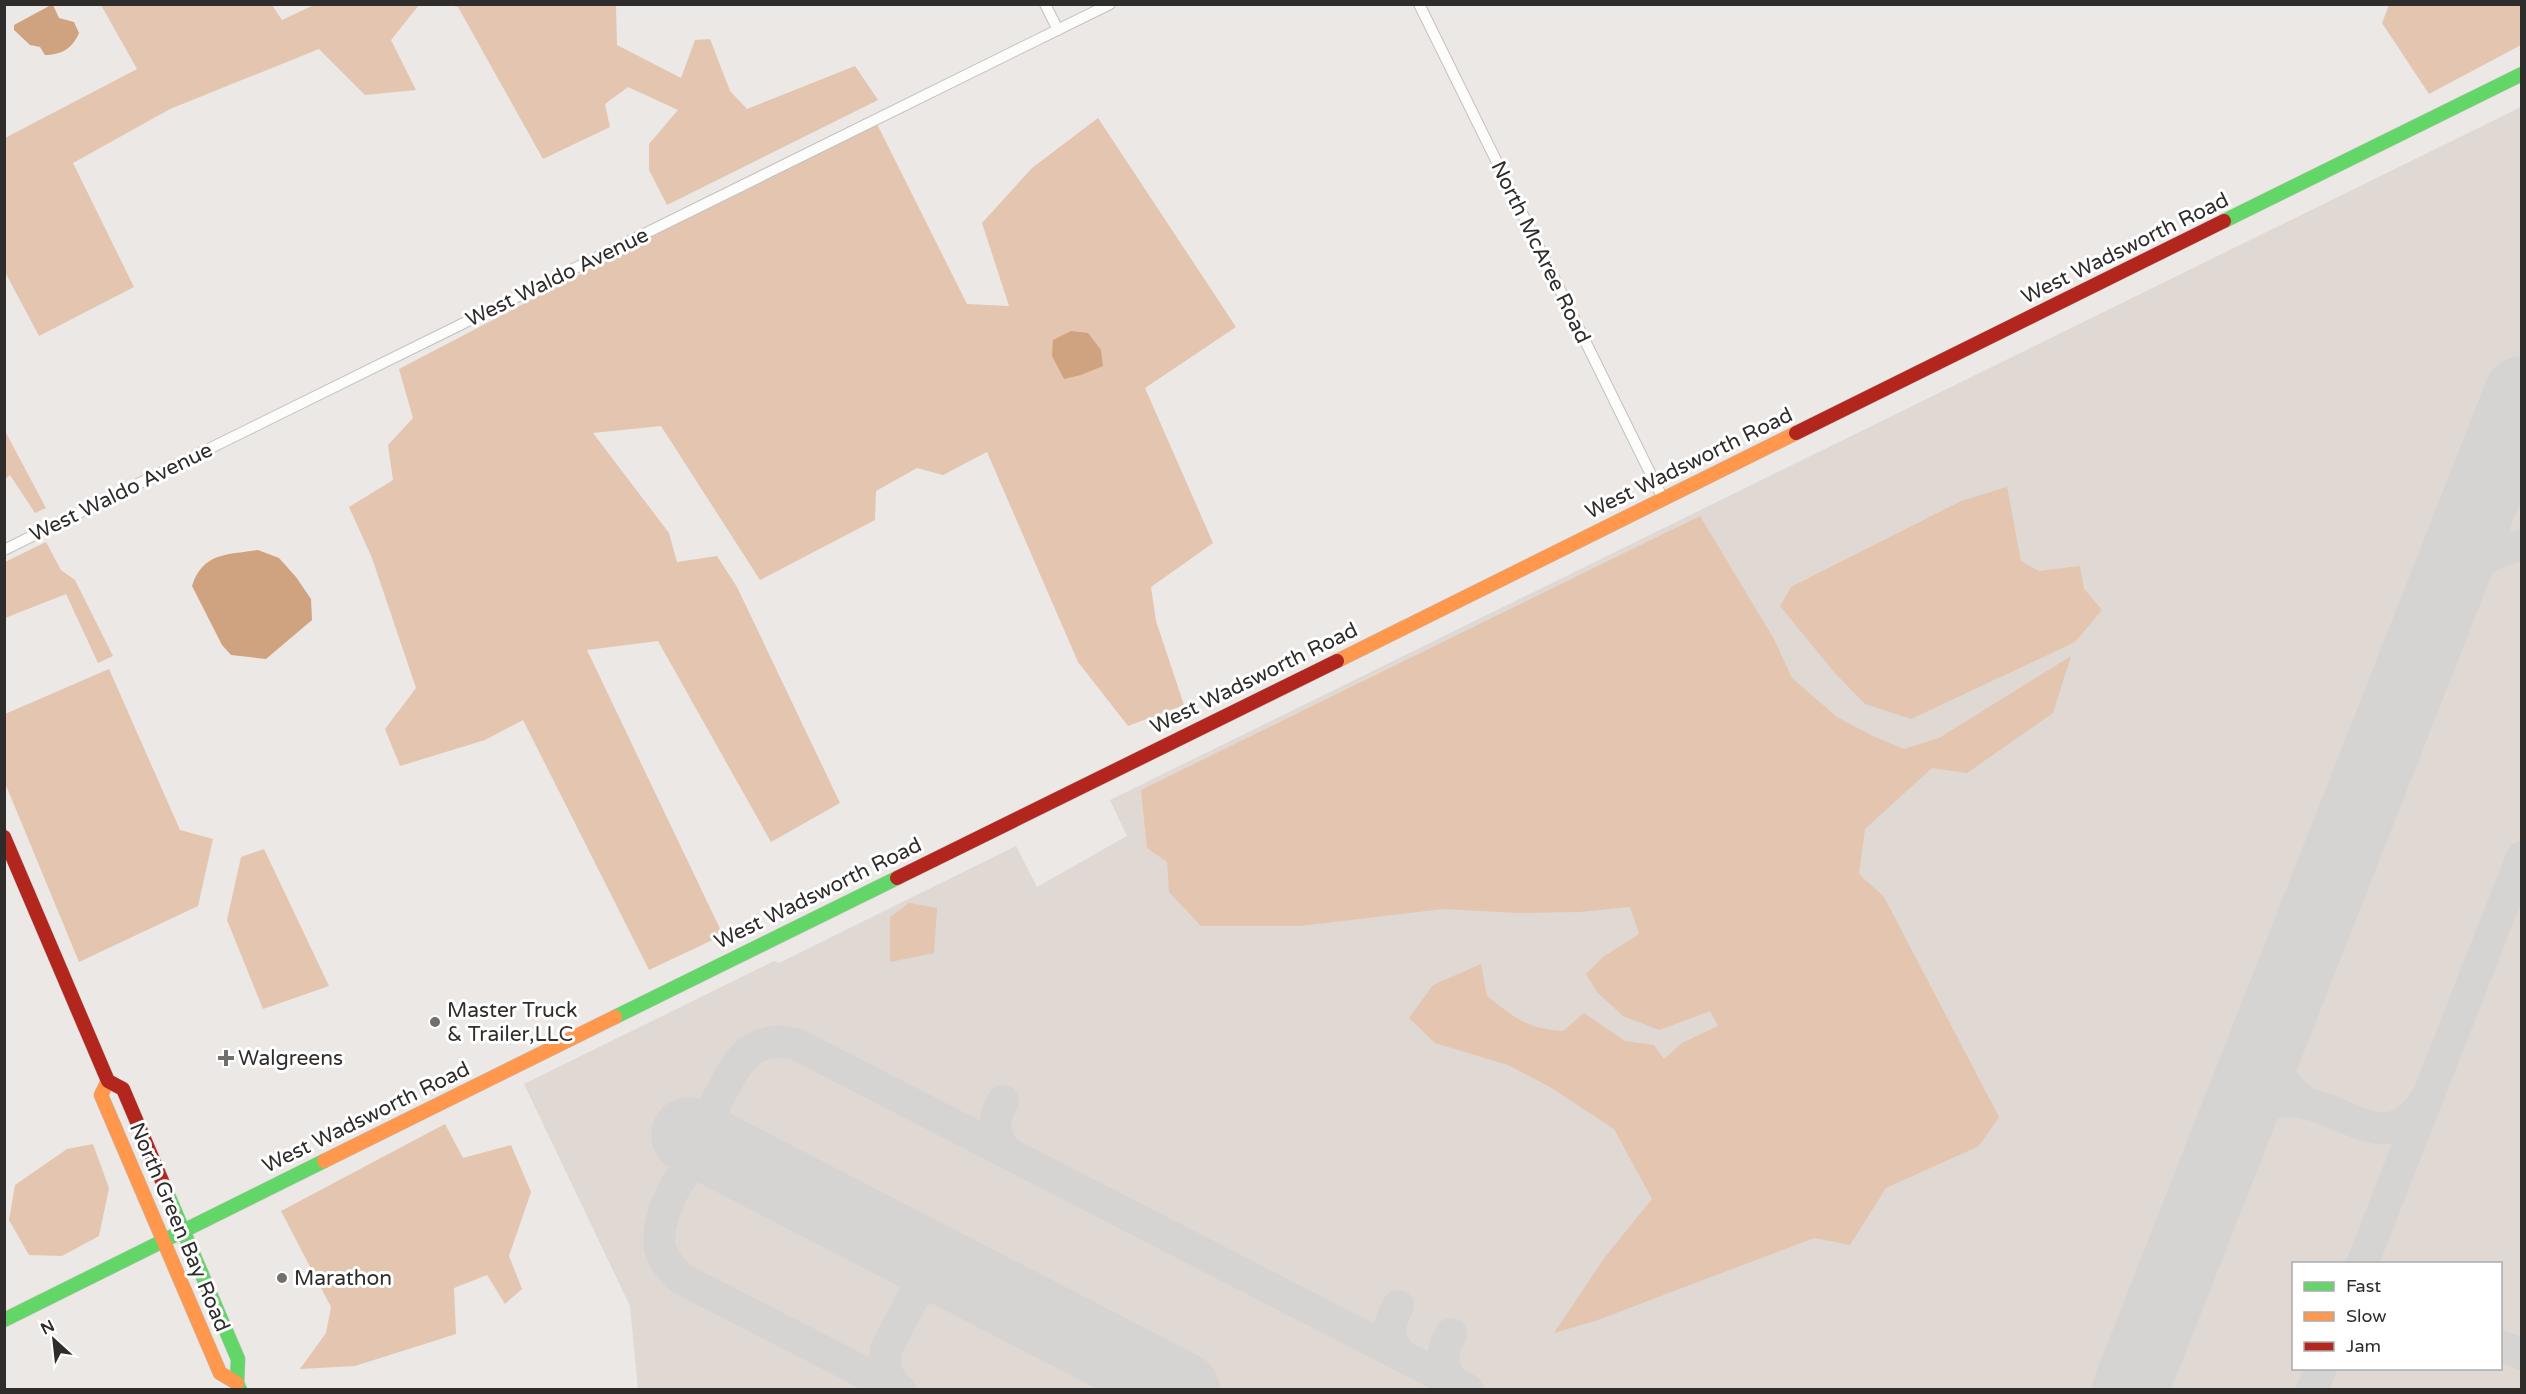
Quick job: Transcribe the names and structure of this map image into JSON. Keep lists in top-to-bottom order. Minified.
{"streets":{"main road":["West Wadsworth Road","North Green Bay Road"],"street":["North McAree Road","West Waldo Avenue"]},"crossings":[["West Wadsworth Road","North McAree Road"],["West Wadsworth Road","North Green Bay Road"]],"places":{"other":["Master Truck & Trailer,LLC","Marathon"],"health":["Walgreens"]},"legend":["Fast","Slow","Jam"],"north":"top left"}
